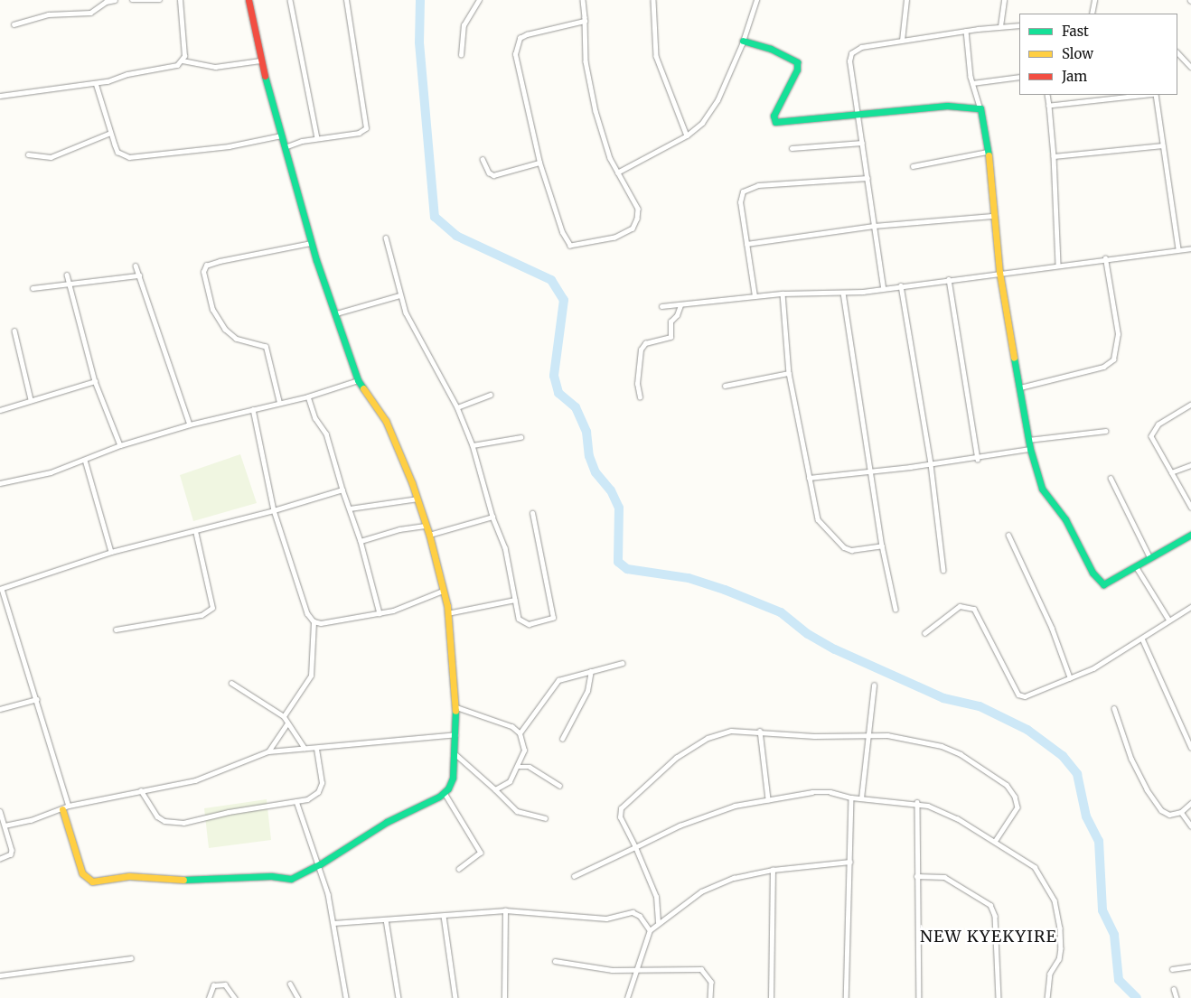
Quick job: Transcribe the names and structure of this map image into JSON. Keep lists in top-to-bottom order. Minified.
{"districts":["NEW KYEKYIRE"],"legend":["Fast","Slow","Jam"]}
